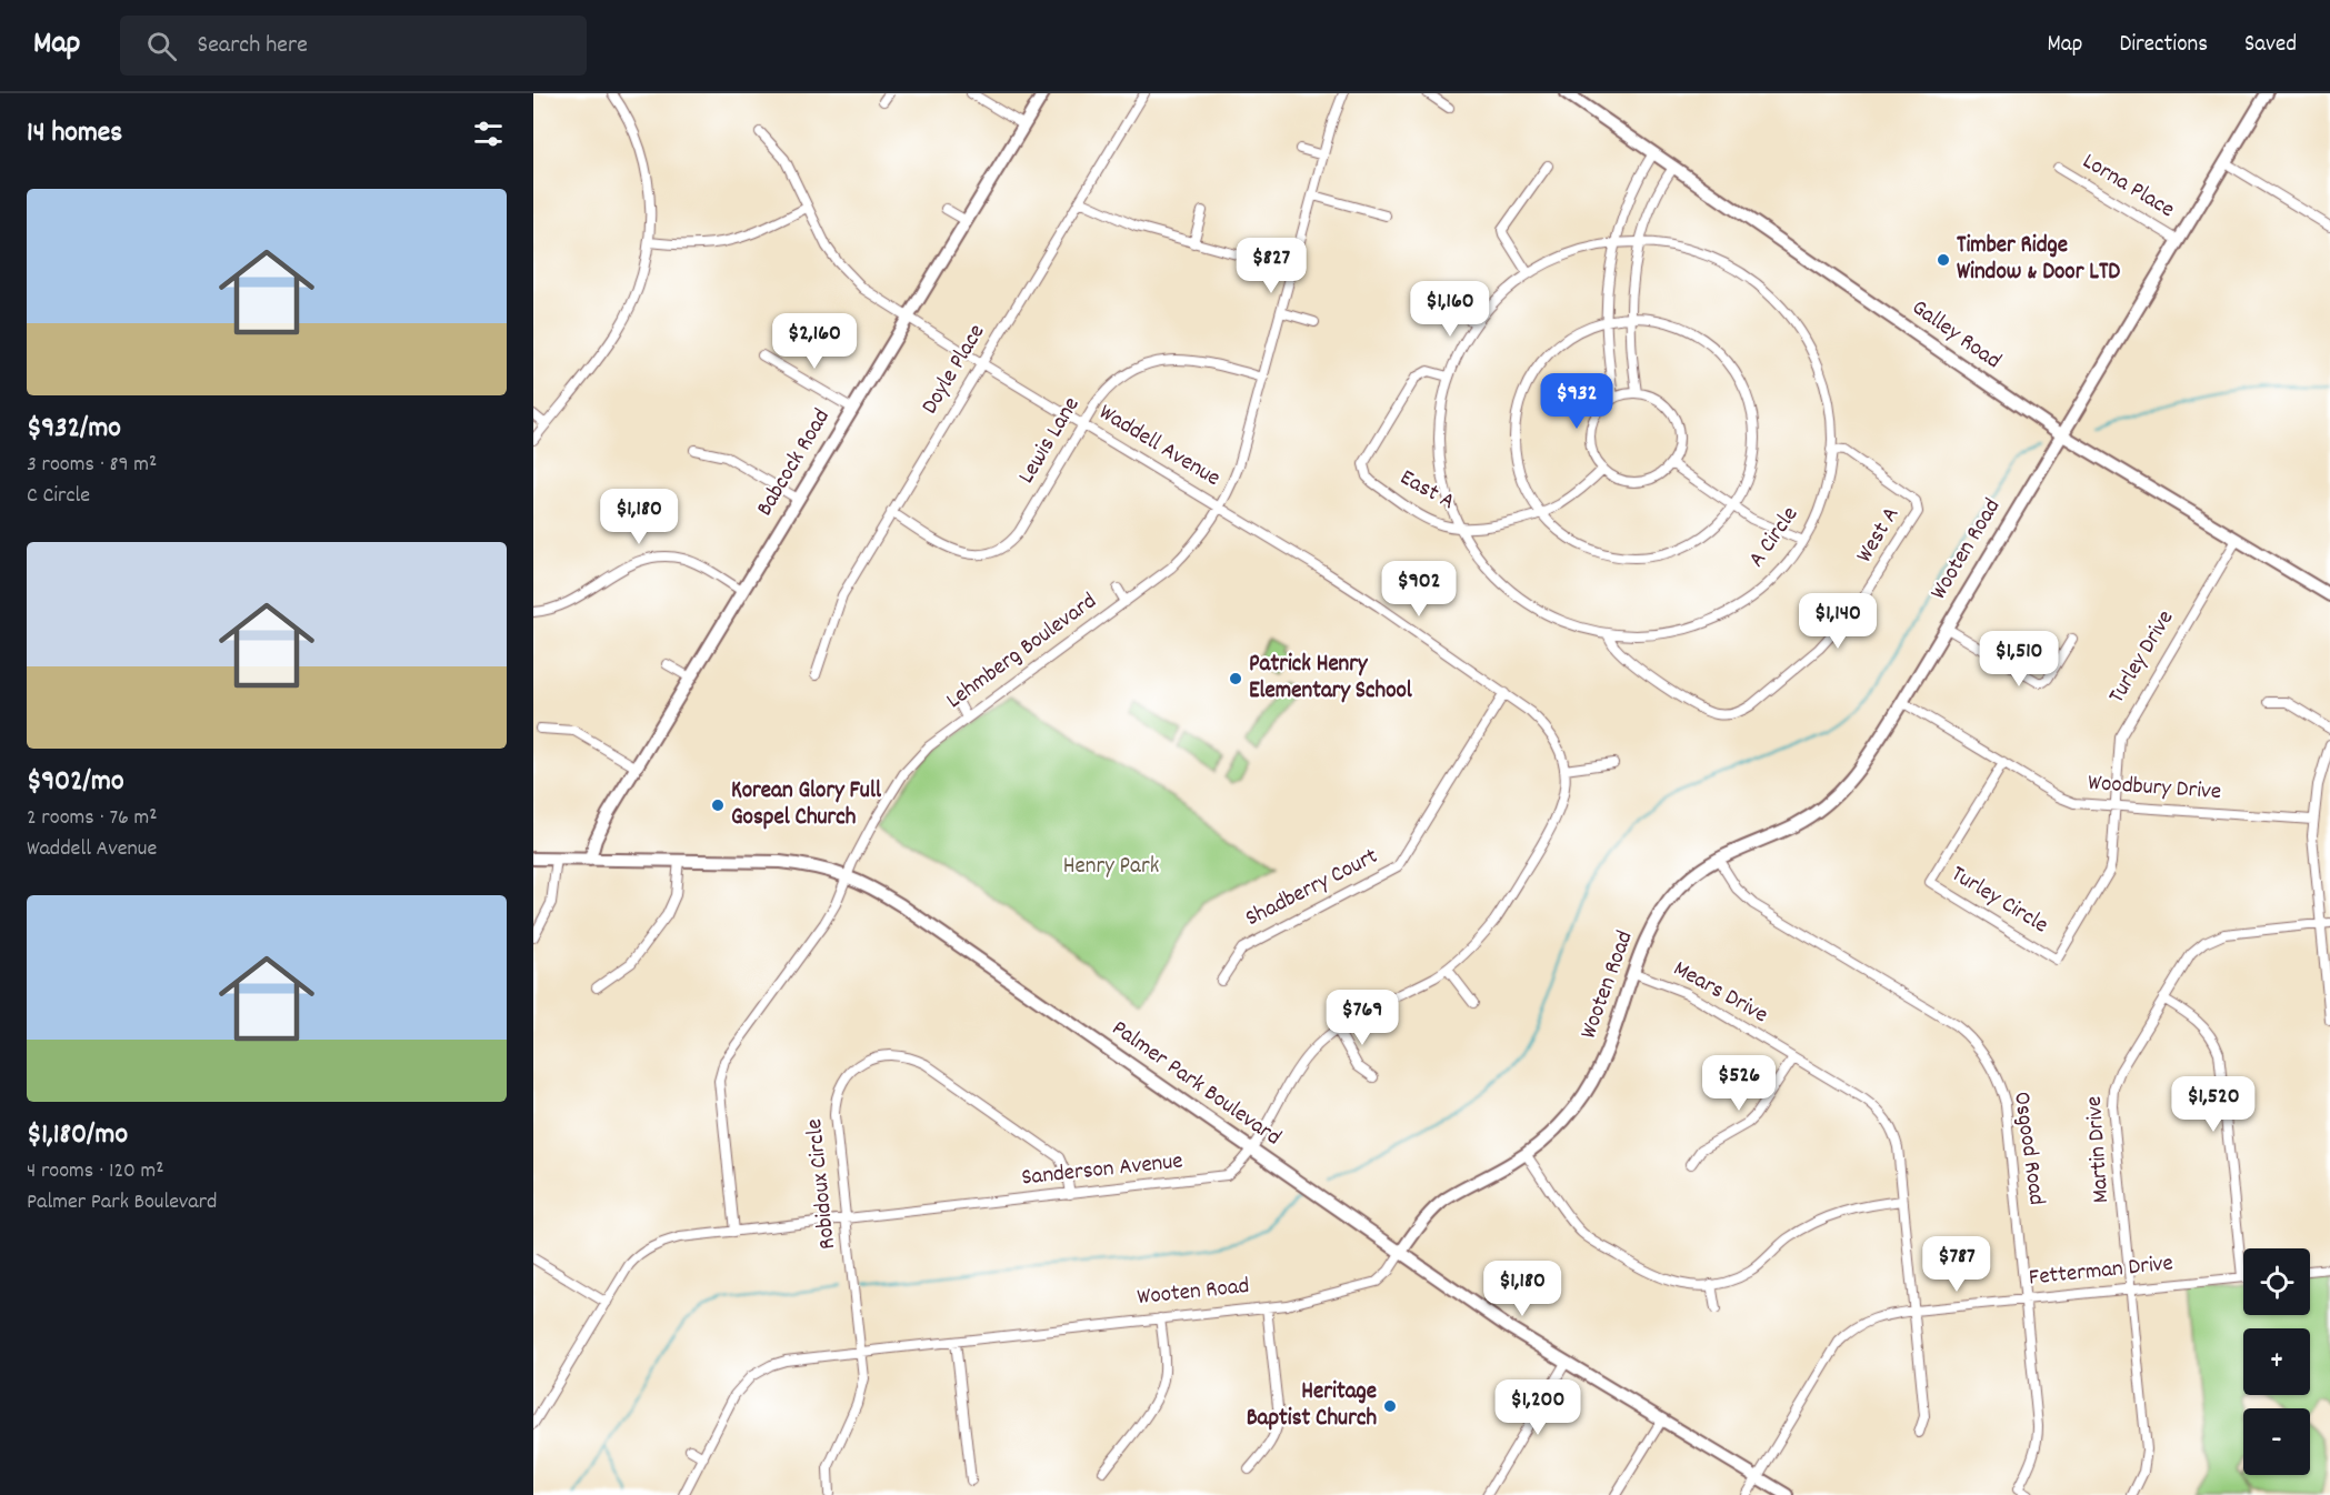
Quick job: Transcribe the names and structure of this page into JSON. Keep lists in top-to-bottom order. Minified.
{"streets":{"street":["Lorna Place","Galley Road","Doyle Place","Lewis Lane","Waddell Avenue","Babcock Road","East A","West A","A Circle","Wooten Road","Lehmberg Boulevard","Turley Drive","Woodbury Drive","Shadberry Court","Turley Circle","Mears Drive","Palmer Park Boulevard","Osgood Road","Martin Drive","Sanderson Avenue","Robidoux Circle","Fetterman Drive"]},"crossings":[["Lorna Place","Wooten Road"],["Galley Road","Wooten Road"],["Galley Road","Turley Drive"],["Doyle Place","Lewis Lane"],["Doyle Place","Waddell Avenue"],["Lewis Lane","Waddell Avenue"],["Lewis Lane","Lehmberg Boulevard"],["Waddell Avenue","Babcock Road"],["Waddell Avenue","Lehmberg Boulevard"],["Waddell Avenue","Shadberry Court"],["Waddell Avenue","Sanderson Avenue"],["Babcock Road","Palmer Park Boulevard"],["East A","A Circle"],["West A","A Circle"],["Wooten Road","Woodbury Drive"],["Wooten Road","Mears Drive"],["Wooten Road","Palmer Park Boulevard"],["Wooten Road","Osgood Road"],["Wooten Road","Robidoux Circle"],["Lehmberg Boulevard","Palmer Park Boulevard"],["Lehmberg Boulevard","Sanderson Avenue"],["Turley Drive","Woodbury Drive"],["Turley Drive","Turley Circle"],["Woodbury Drive","Turley Circle"],["Mears Drive","Fetterman Drive"],["Palmer Park Boulevard","Sanderson Avenue"],["Palmer Park Boulevard","Fetterman Drive"],["Osgood Road","Fetterman Drive"],["Martin Drive","Fetterman Drive"],["Sanderson Avenue","Robidoux Circle"]],"parks":["Henry Park"],"places":["Timber Ridge Window & Door LTD","Patrick Henry Elementary School","Korean Glory Full Gospel Church","Heritage Baptist Church"],"page":{"header":"Map","search":"Search here","nav":["Map","Directions","Saved"],"heading":"14 homes","list":[{"name":"$932/mo","note":"3 rooms · 89 m² · C Circle"},{"name":"$902/mo","note":"2 rooms · 76 m² · Waddell Avenue"},{"name":"$1,180/mo","note":"4 rooms · 120 m² · Palmer Park Boulevard"}],"price":["$827","$1,160","$2,160","$932","$1,180","$902","$1,140","$1,510","$769","$526","$1,520","$787","$1,180","$1,200"],"map_buttons":["+","−"]}}
